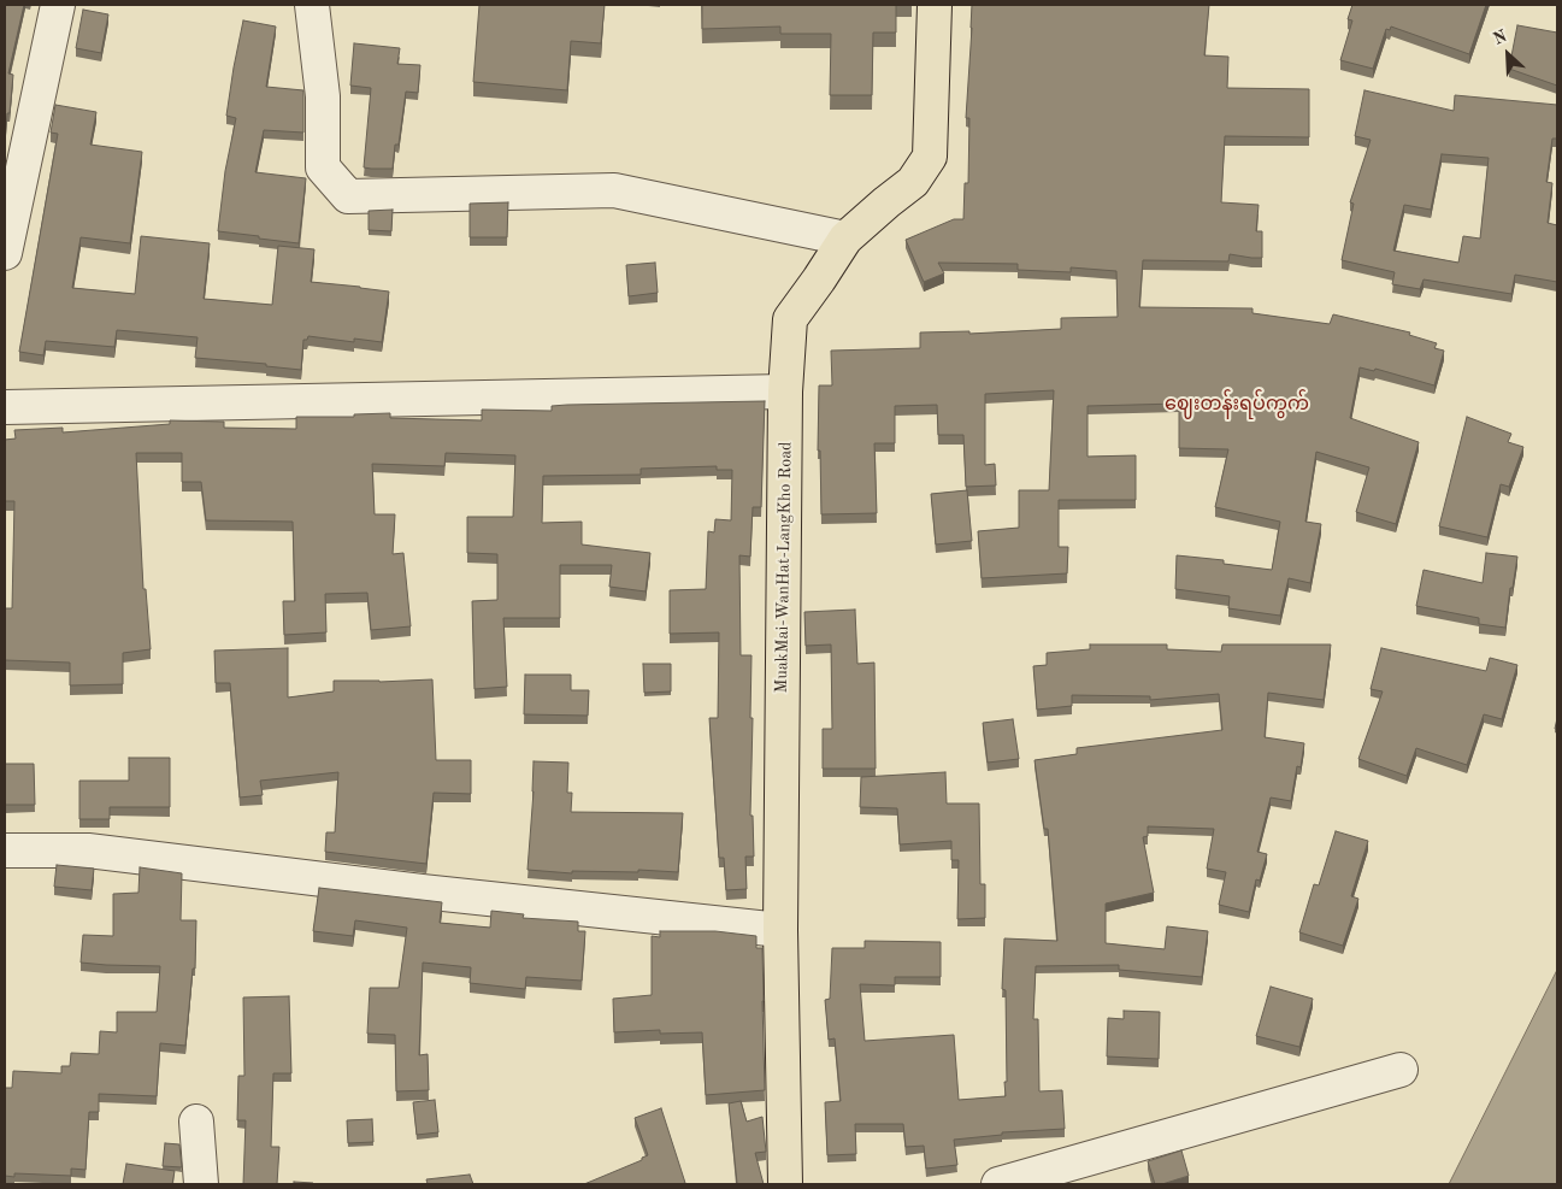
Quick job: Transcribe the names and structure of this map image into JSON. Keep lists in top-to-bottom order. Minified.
{"streets":{"main road":["MuakMai-WanHat-LangKho Road"]},"districts":["ဈေးတန်းရပ်ကွက်"],"north":"top left"}
